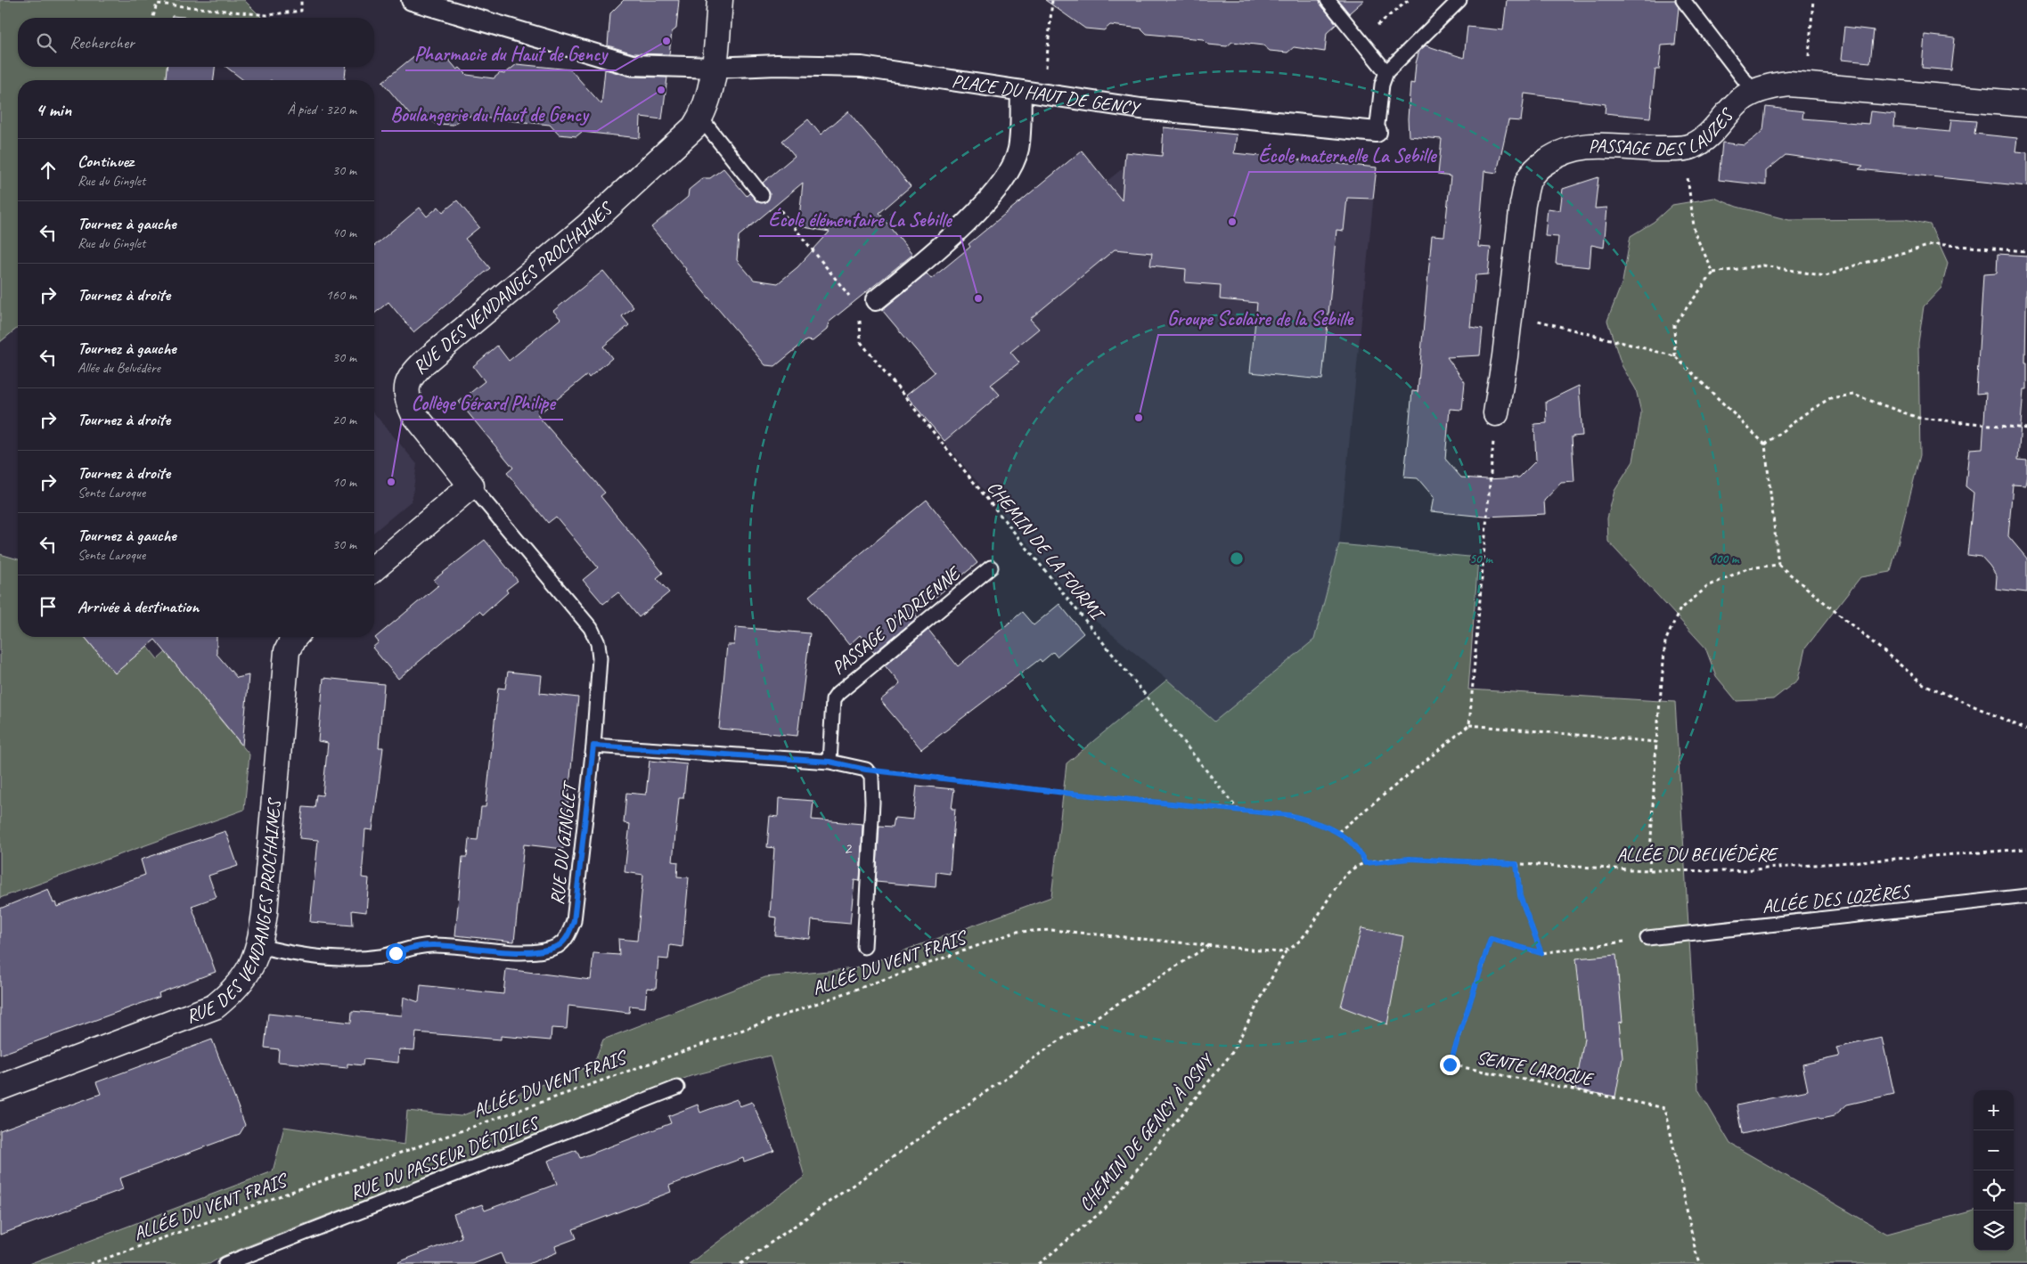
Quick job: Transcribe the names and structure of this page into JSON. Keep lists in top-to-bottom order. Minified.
{"streets":{"street":["PLACE DU HAUT DE GENCY","PASSAGE DES LAUZES","RUE DES VENDANGES PROCHAINES"],"lane":["PASSAGE D'ADRIENNE","RUE DU GINGLET","ALLÉE DES LOZÈRES","RUE DU PASSEUR D'ÉTOILES"],"path":["CHEMIN DE LA FOURMI","ALLÉE DU BELVÉDÈRE","ALLÉE DU VENT FRAIS","SENTE LAROQUE","CHEMIN DE GENCY À OSNY"]},"crossings":[["PLACE DU HAUT DE GENCY","RUE DES VENDANGES PROCHAINES"],["RUE DES VENDANGES PROCHAINES","RUE DU GINGLET"],["ALLÉE DES LOZÈRES","SENTE LAROQUE"]],"places":["Pharmacie du Haut de Gency","Boulangerie du Haut de Gency","École maternelle La Sebille","École élémentaire La Sebille","Groupe Scolaire de la Sebille","Collège Gérard Philipe"],"house_numbers":["2"],"page":{"search":"Rechercher","heading":["4 min","À pied · 320 m"],"list":[["Continuez","Rue du Ginglet","30 m"],["Tournez à gauche","Rue du Ginglet","40 m"],["Tournez à droite","160 m"],["Tournez à gauche","Allée du Belvédère","30 m"],["Tournez à droite","20 m"],["Tournez à droite","Sente Laroque","10 m"],["Tournez à gauche","Sente Laroque","30 m"],"Arrivée à destination"],"map_buttons":["+","−"]},"rings":["50 m","100 m"]}
